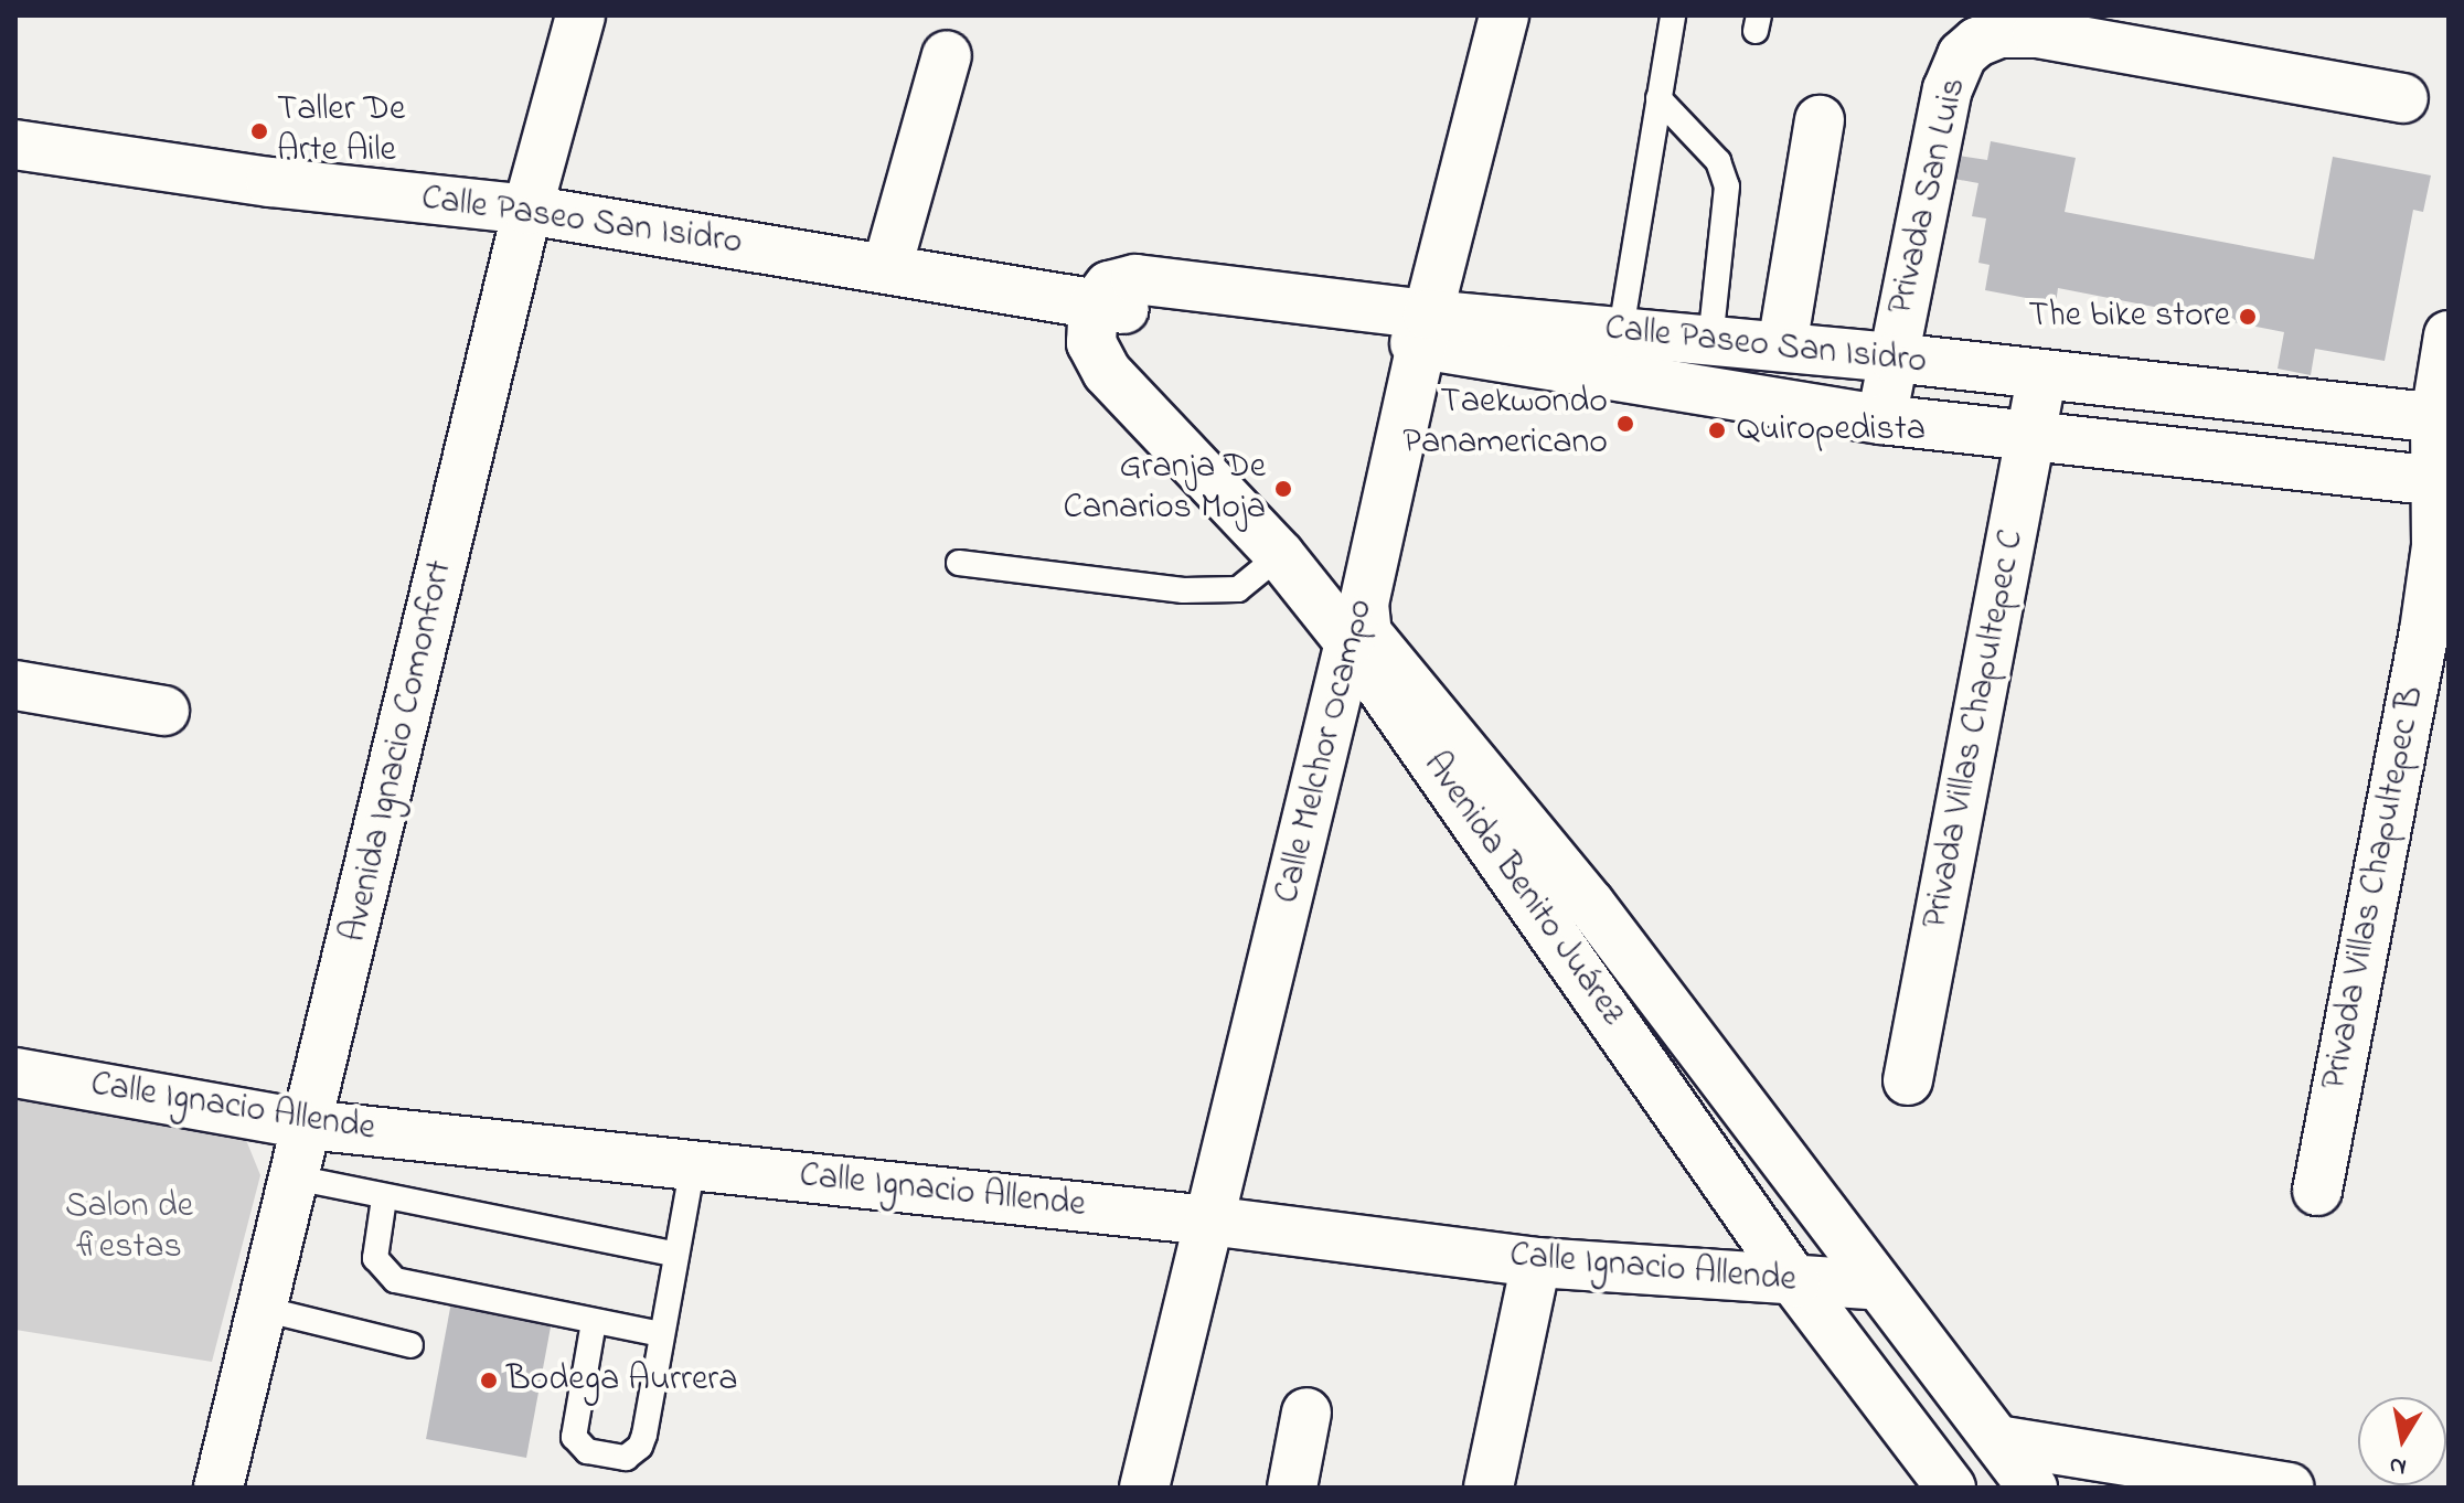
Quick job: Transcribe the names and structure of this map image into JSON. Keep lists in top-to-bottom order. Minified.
{"streets":{"main road":["Privada San Luis","Calle Paseo San Isidro","Privada Villas Chapultepec C","Avenida Ignacio Comonfort","Calle Melchor Ocampo","Privada Villas Chapultepec B","Avenida Benito Juárez","Calle Ignacio Allende"]},"crossings":[["Privada San Luis","Calle Paseo San Isidro"],["Calle Paseo San Isidro","Privada Villas Chapultepec C"],["Calle Paseo San Isidro","Avenida Ignacio Comonfort"],["Calle Paseo San Isidro","Calle Melchor Ocampo"],["Calle Paseo San Isidro","Privada Villas Chapultepec B"],["Calle Paseo San Isidro","Avenida Benito Juárez"],["Avenida Ignacio Comonfort","Calle Ignacio Allende"],["Calle Melchor Ocampo","Avenida Benito Juárez"],["Calle Melchor Ocampo","Calle Ignacio Allende"],["Avenida Benito Juárez","Calle Ignacio Allende"]],"parks":["Salon de fiestas"],"places":["Taller De Arte Aile","The bike store","Taekwondo Panamericano","Quiropedista","Granja De Canarios Moja","Bodega Aurrera"],"north":"bottom"}
